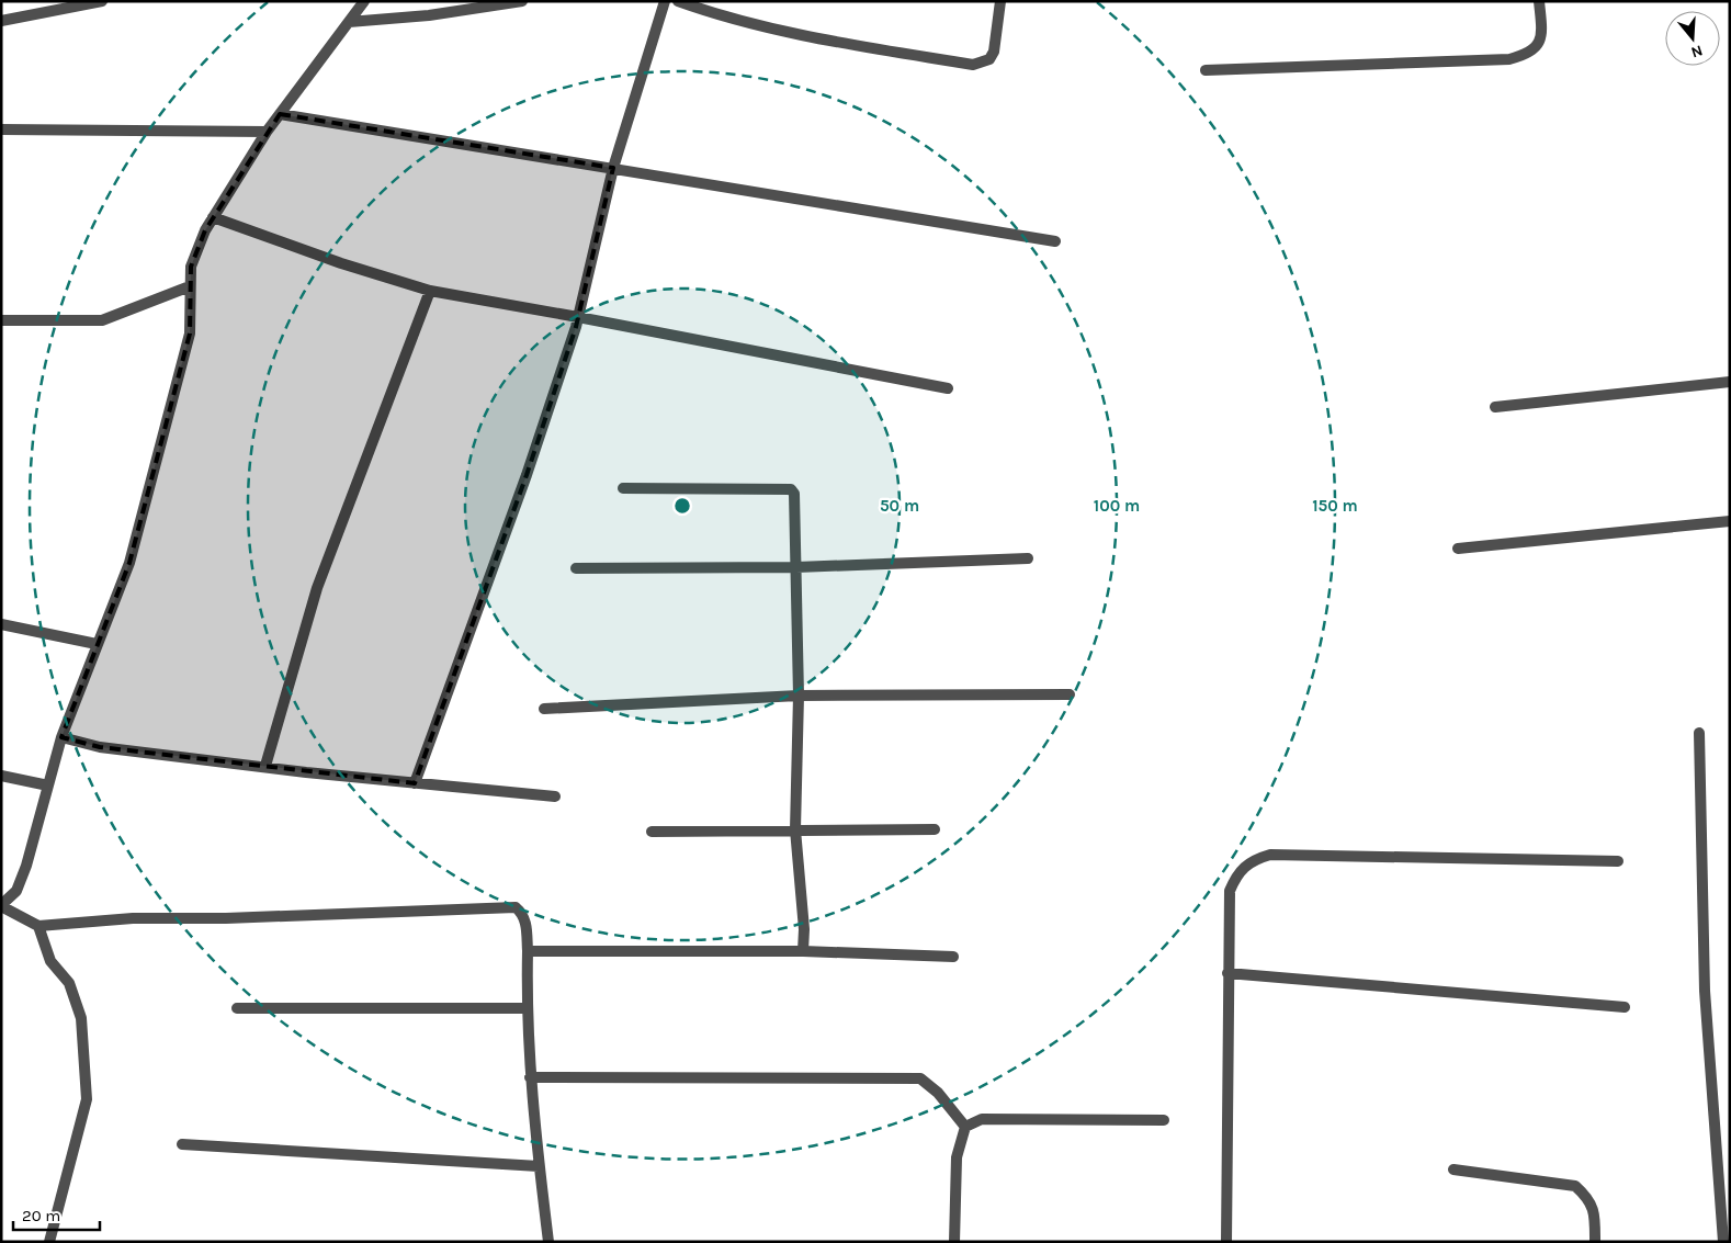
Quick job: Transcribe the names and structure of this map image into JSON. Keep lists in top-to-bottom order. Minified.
{"scale_bar":"20 m","north":"bottom","rings":["50 m","100 m","150 m"]}
